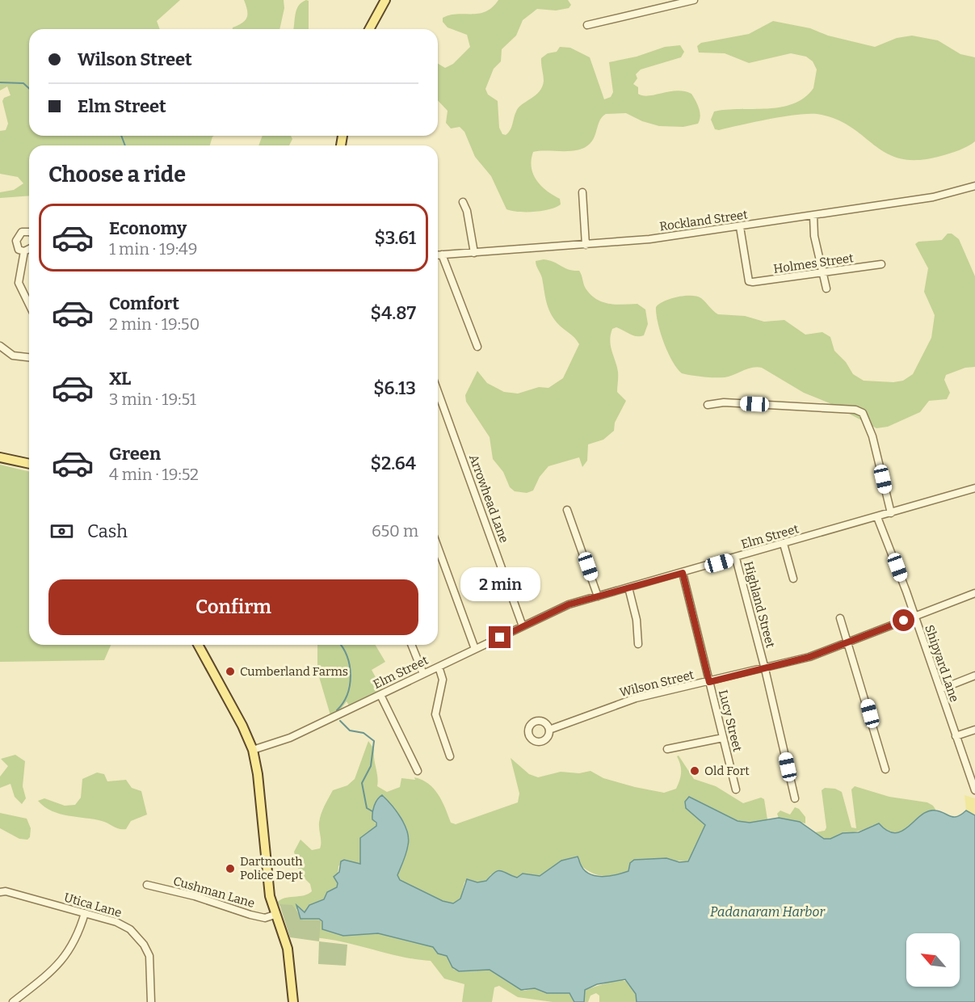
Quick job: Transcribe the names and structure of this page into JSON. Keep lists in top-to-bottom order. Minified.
{"streets":{"street":["Rockland Street","Holmes Street","Arrowhead Lane","Elm Street","Highland Street","Shipyard Lane","Wilson Street","Lucy Street","Cushman Lane","Utica Lane"]},"crossings":[["Rockland Street","Holmes Street"],["Arrowhead Lane","Elm Street"],["Elm Street","Highland Street"],["Elm Street","Shipyard Lane"],["Elm Street","Lucy Street"],["Highland Street","Wilson Street"],["Shipyard Lane","Wilson Street"],["Wilson Street","Lucy Street"]],"water":["Padanaram Harbor"],"places":["Cumberland Farms","Old Fort","Dartmouth Police Dept"],"north":"top left","page":{"banner":["Wilson Street","Elm Street"],"heading":"Choose a ride","list":[{"name":"Economy","note":"1 min · 19:49","value":"$3.61"},{"name":"Comfort","note":"2 min · 19:50","value":"$4.87"},{"name":"XL","note":"3 min · 19:51","value":"$6.13"},{"name":"Green","note":"4 min · 19:52","value":"$2.64"}],"pay":["Cash","650 m"],"bubble":"2 min","buttons":"Confirm"}}
